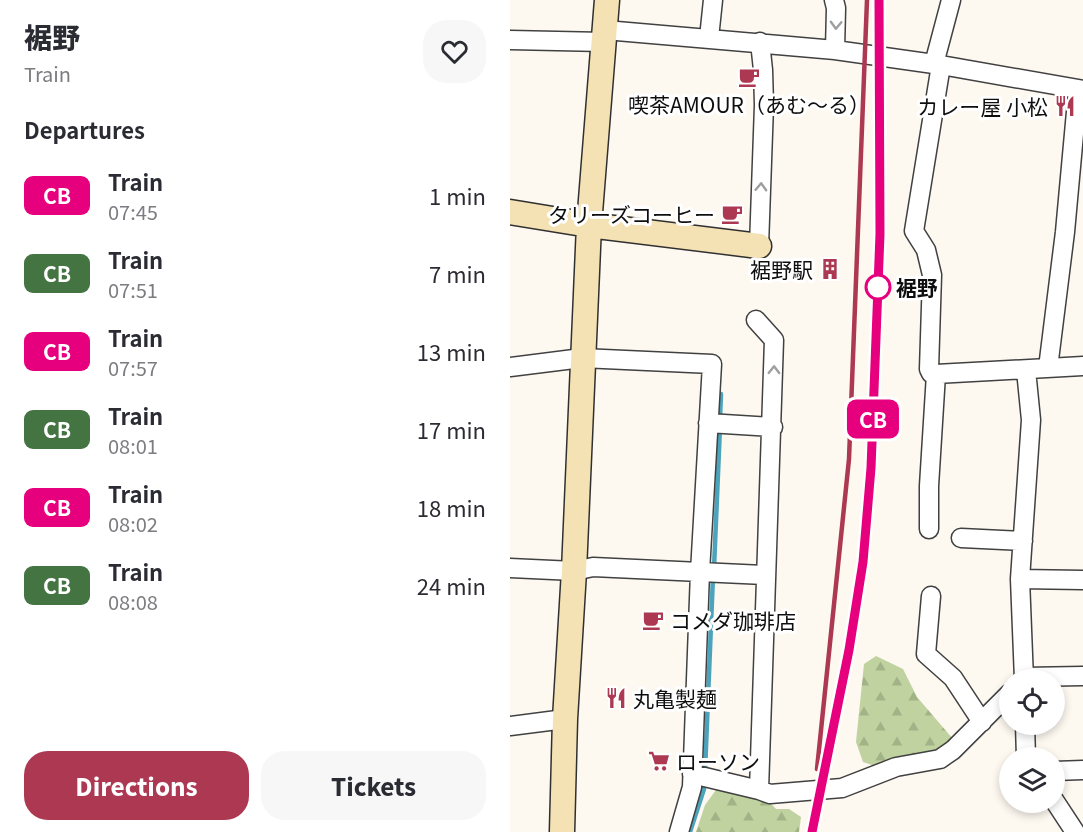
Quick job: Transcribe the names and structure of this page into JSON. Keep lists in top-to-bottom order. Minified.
{"places":{"cafe":["喫茶AMOUR（あむ〜る）","タリーズコーヒー","コメダ珈琲店"],"restaurant":["カレー屋 小松","丸亀製麺"],"building":["裾野駅"],"other":["裾野"],"supermarket":["ローソン"]},"page":{"heading":[["裾野","Train"],"Departures"],"on_map":"CB","list":[{"mark":"CB","name":"Train","note":"07:45","value":"1 min"},{"mark":"CB","name":"Train","note":"07:51","value":"7 min"},{"mark":"CB","name":"Train","note":"07:57","value":"13 min"},{"mark":"CB","name":"Train","note":"08:01","value":"17 min"},{"mark":"CB","name":"Train","note":"08:02","value":"18 min"},{"mark":"CB","name":"Train","note":"08:08","value":"24 min"}],"buttons":["Directions","Tickets"]}}
